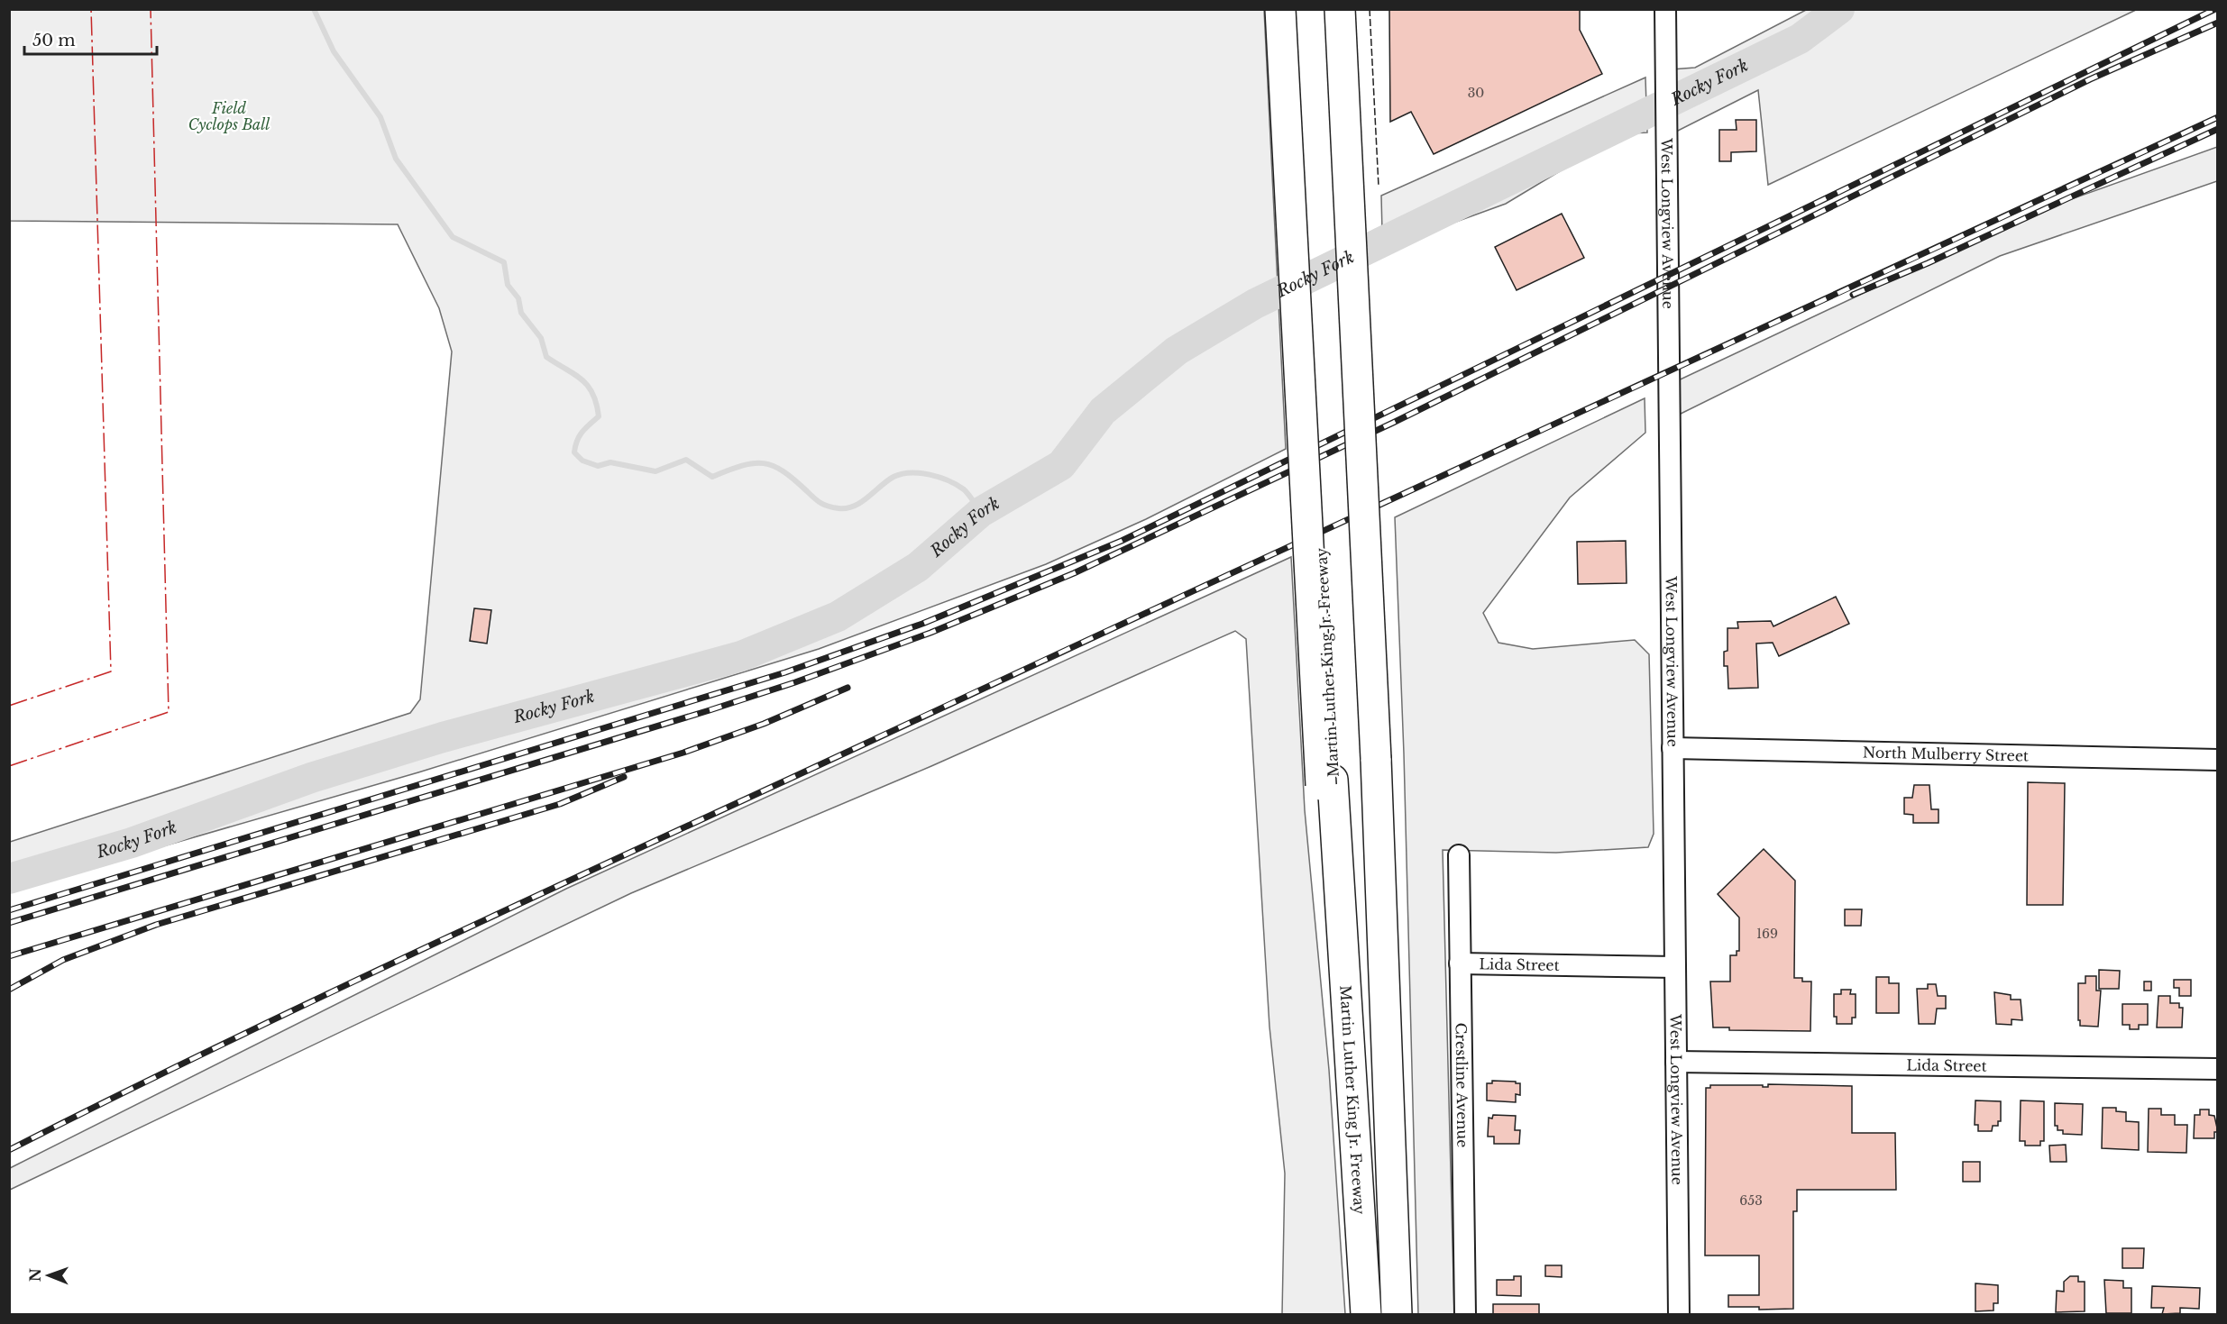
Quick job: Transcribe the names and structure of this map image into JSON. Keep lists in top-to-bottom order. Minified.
{"streets":{"highway":["Martin Luther King Jr. Freeway"],"street":["West Longview Avenue","North Mulberry Street","Lida Street","Crestline Avenue"]},"crossings":[["West Longview Avenue","North Mulberry Street"],["West Longview Avenue","Lida Street"],["Lida Street","Crestline Avenue"]],"water":["Rocky Fork"],"parks":["Field Cyclops Ball"],"house_numbers":["30","169","653"],"scale_bar":"50 m","north":"left"}
